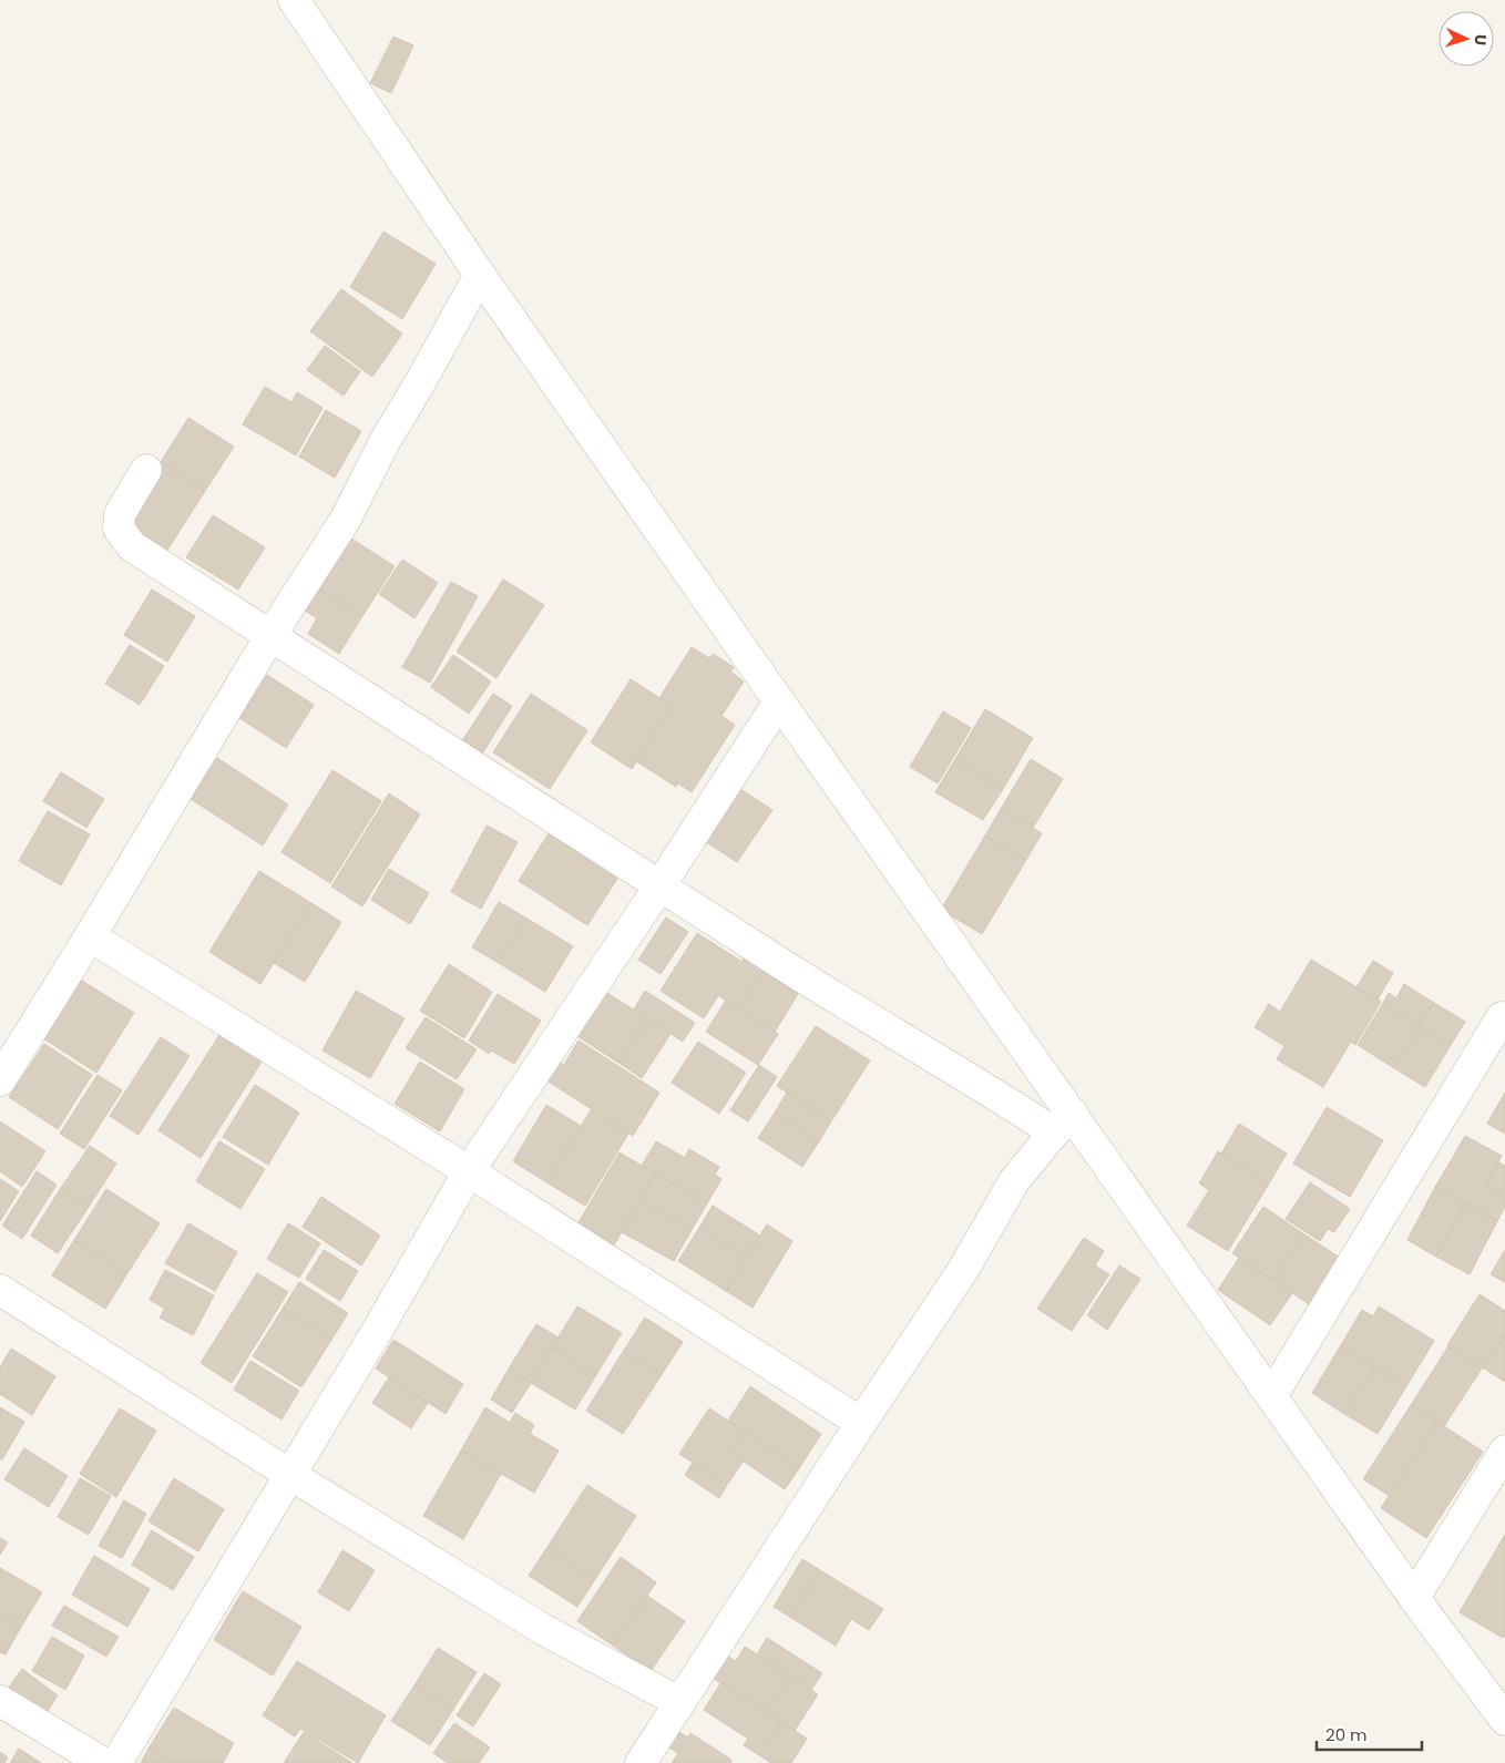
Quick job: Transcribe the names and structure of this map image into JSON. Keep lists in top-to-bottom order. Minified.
{"scale_bar":"20 m","north":"right"}
